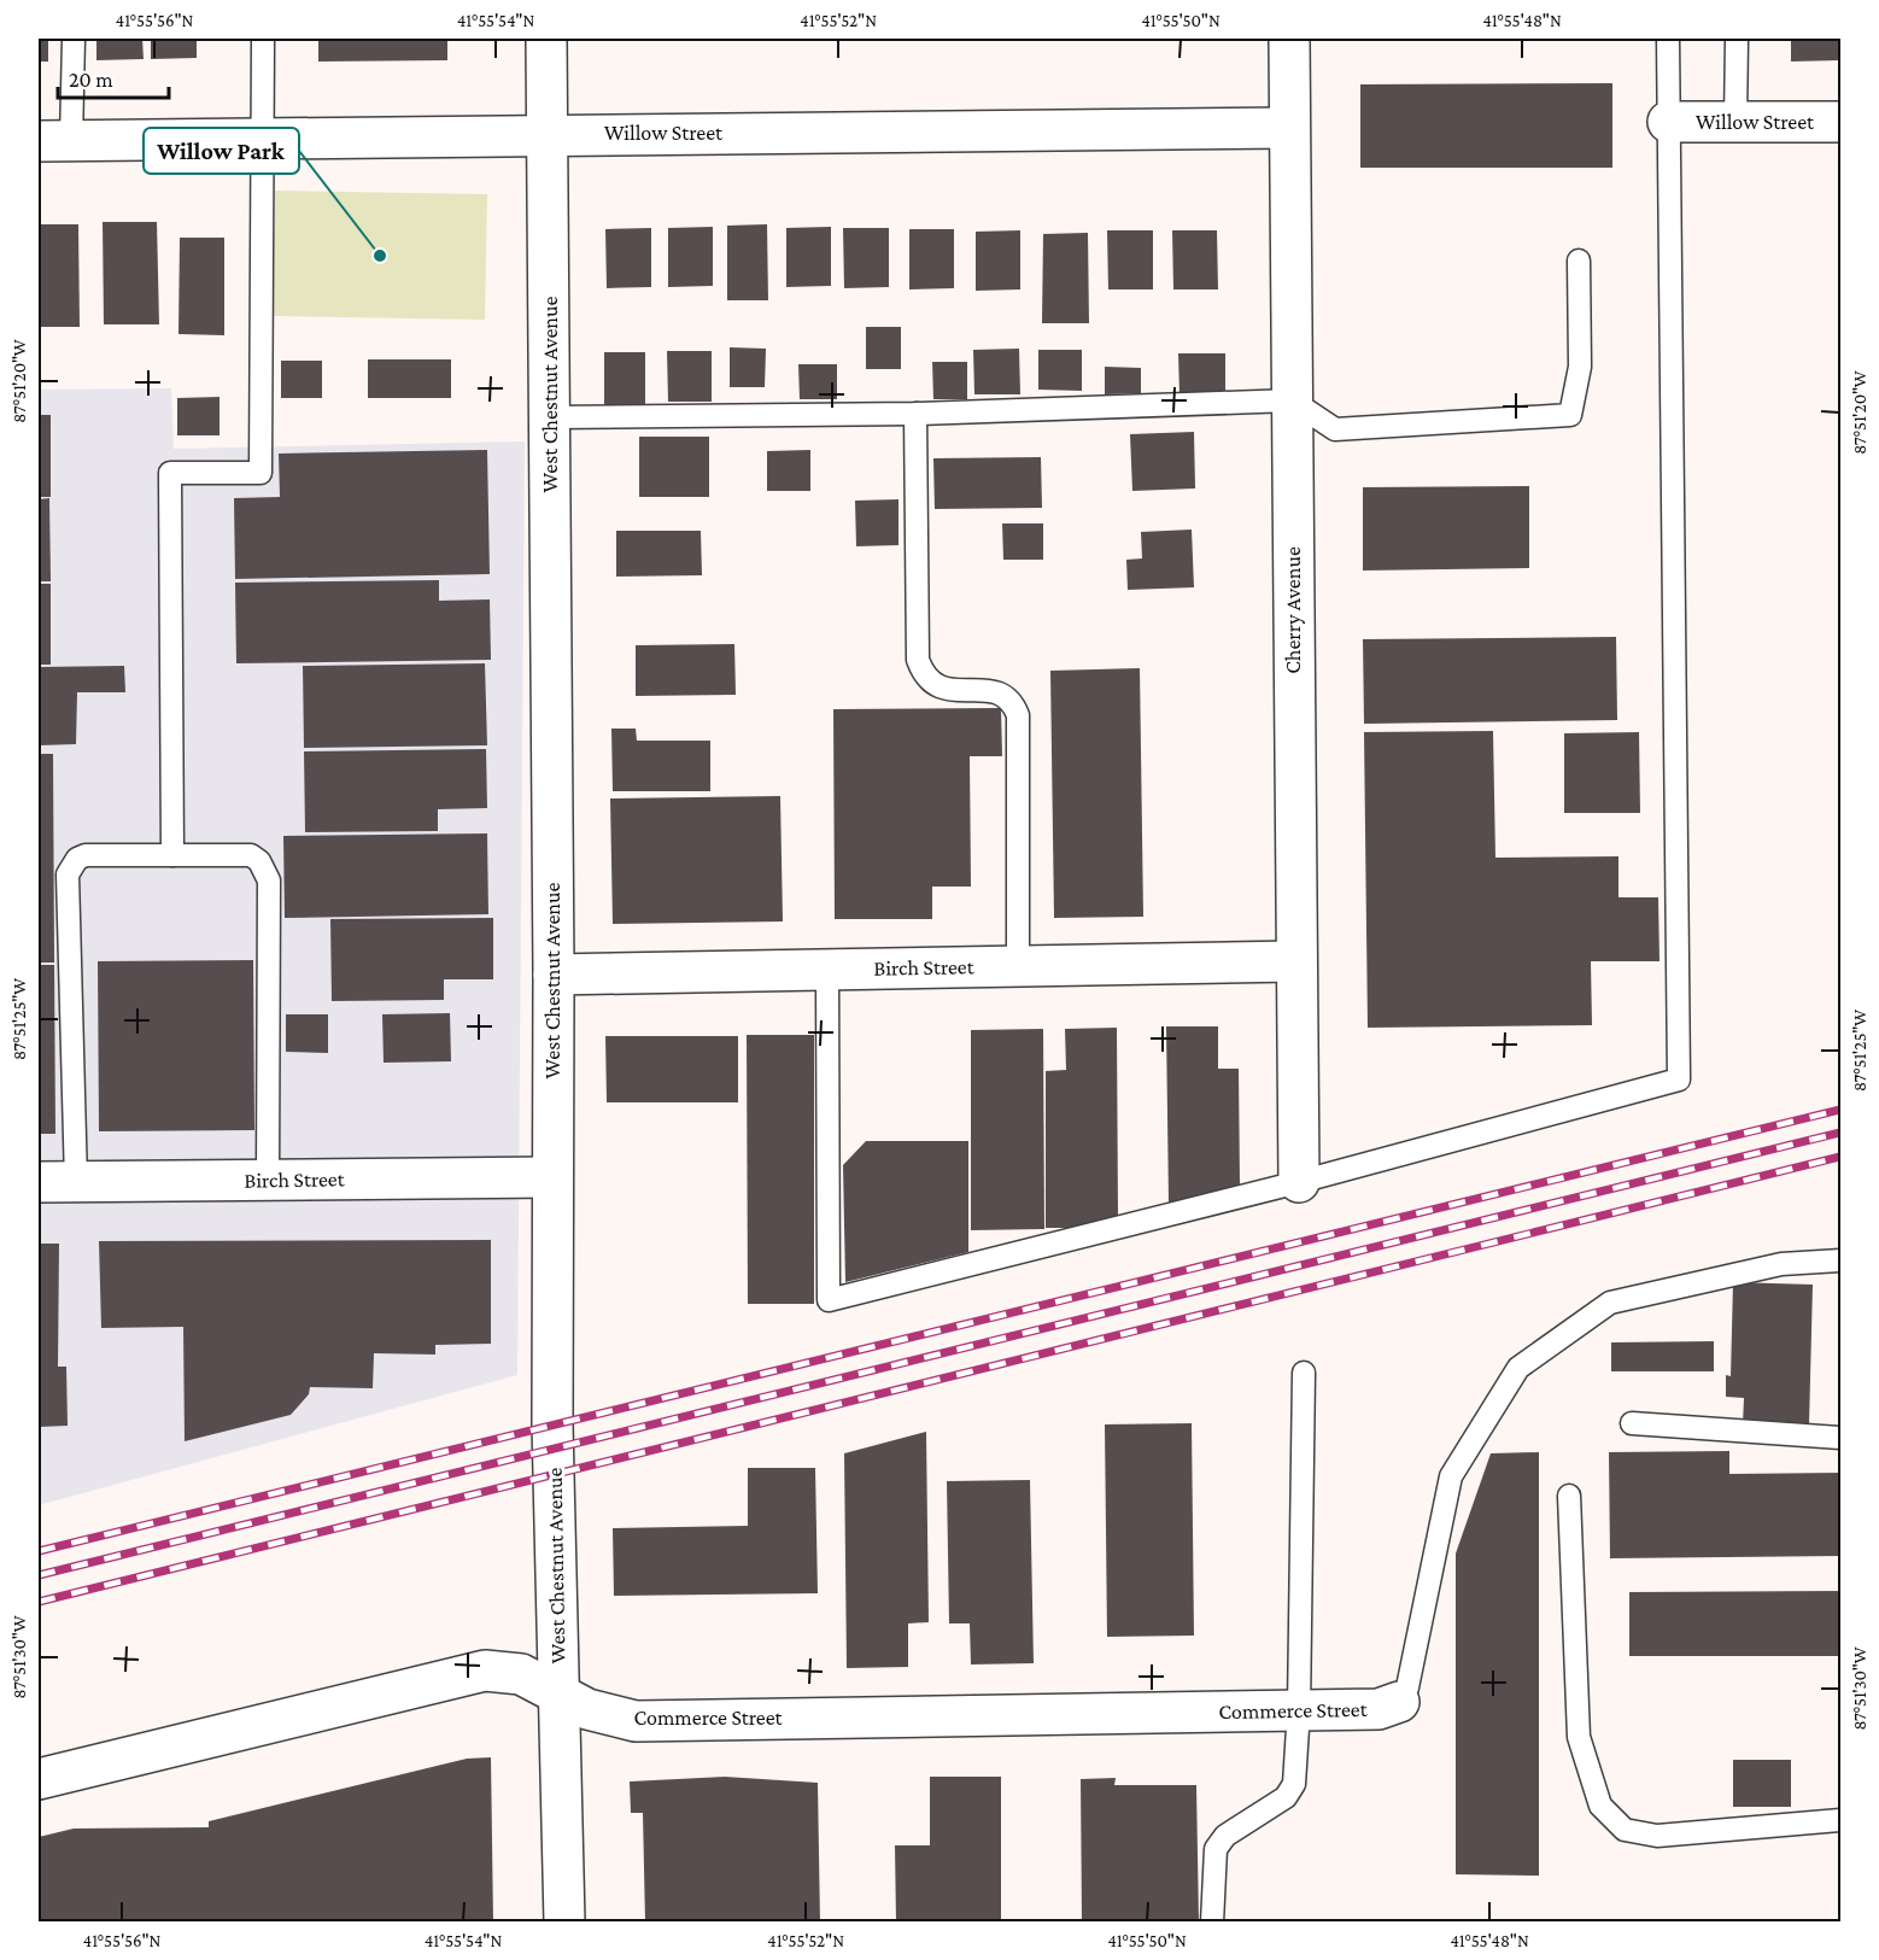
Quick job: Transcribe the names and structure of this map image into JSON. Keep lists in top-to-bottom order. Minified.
{"streets":{"street":["Willow Street","West Chestnut Avenue","Cherry Avenue","Birch Street","Commerce Street"]},"crossings":[["Willow Street","West Chestnut Avenue"],["Willow Street","Cherry Avenue"],["West Chestnut Avenue","Birch Street"],["West Chestnut Avenue","Commerce Street"],["Cherry Avenue","Birch Street"]],"places":["Willow Park"],"scale_bar":"20 m","coordinates":["41°55'56\"N","41°55'54\"N","41°55'52\"N","41°55'50\"N","41°55'48\"N","87°51'20\"W","87°51'25\"W","87°51'30\"W"]}
